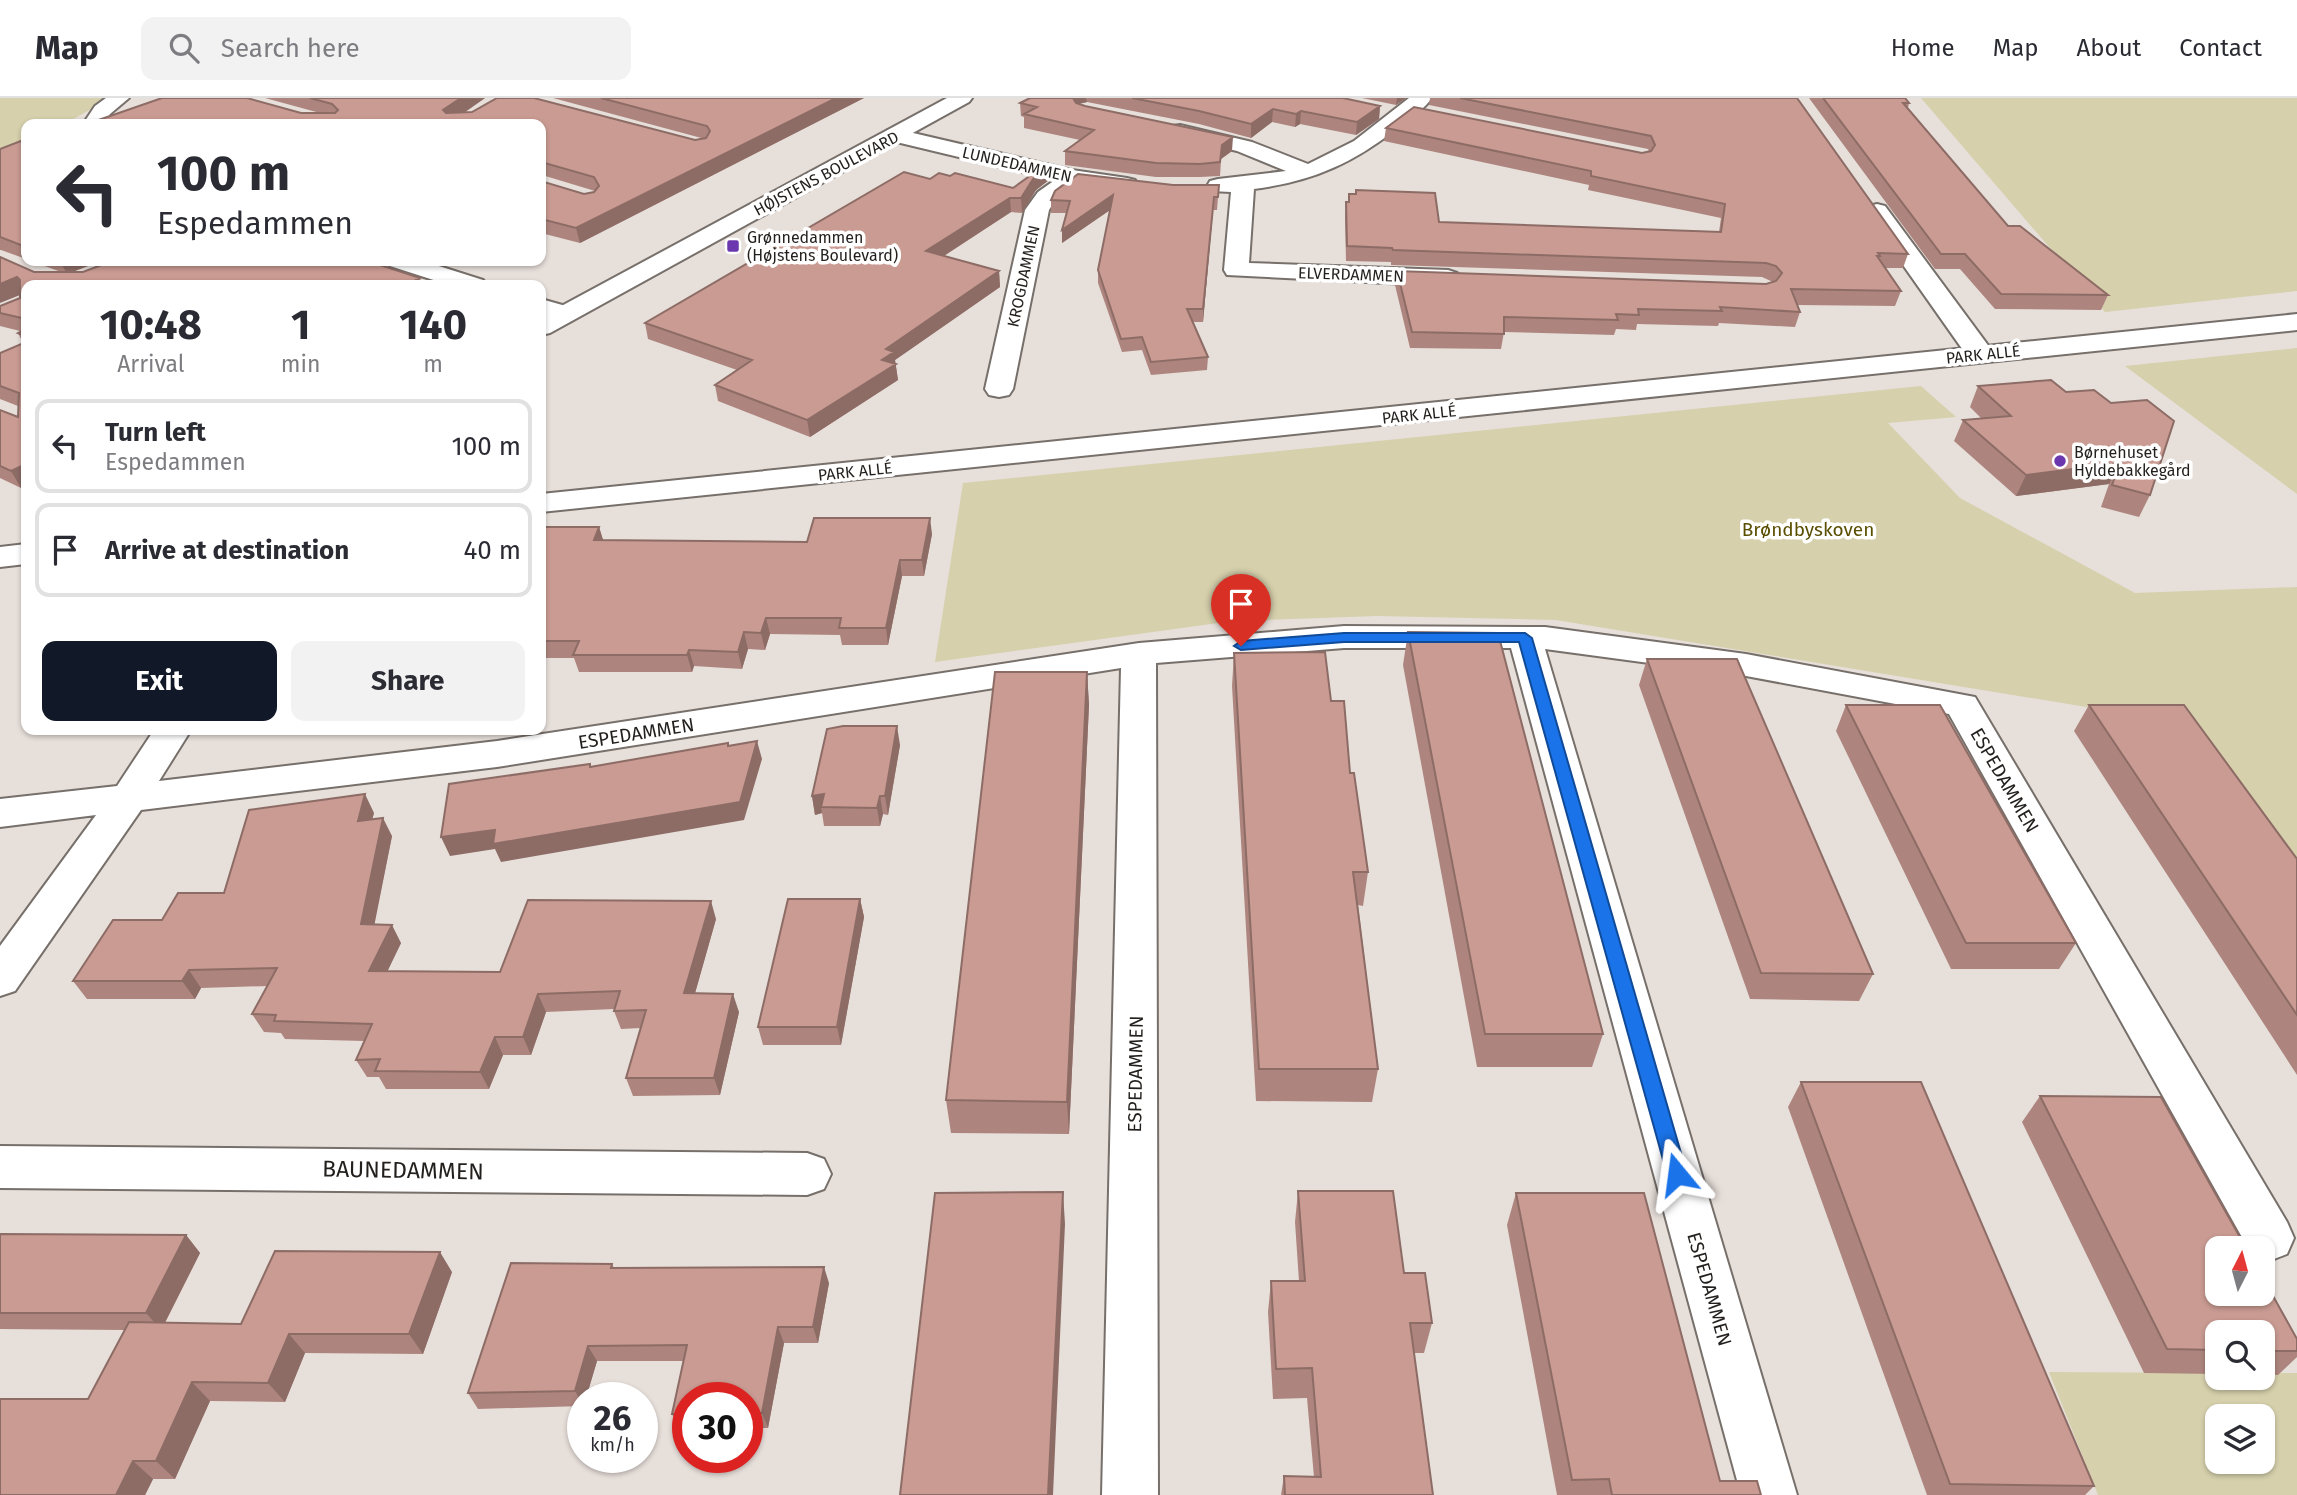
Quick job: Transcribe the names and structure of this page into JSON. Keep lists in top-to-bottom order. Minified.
{"streets":{"street":["LUNDEDAMMEN","HØJSTENS BOULEVARD","ELVERDAMMEN","KROGDAMMEN","PARK ALLÉ","ESPEDAMMEN","BAUNEDAMMEN"]},"crossings":[["LUNDEDAMMEN","HØJSTENS BOULEVARD"],["LUNDEDAMMEN","KROGDAMMEN"]],"parks":["Brøndbyskoven"],"places":{"transit":["Grønnedammen (Højstens Boulevard)"],"other":["Børnehuset Hyldebakkegård"]},"north":"top","page":{"header":"Map","search":"Search here","nav":["Home","Map","About","Contact"],"turn":["100 m","Espedammen"],"eta":["10:48","Arrival","1","min","140","m"],"list":[{"name":"Turn left","note":"Espedammen","value":"100 m"},{"name":"Arrive at destination","value":"40 m"}],"buttons":["Exit","Share"],"speed":"26 km/h","limit":"30"}}
